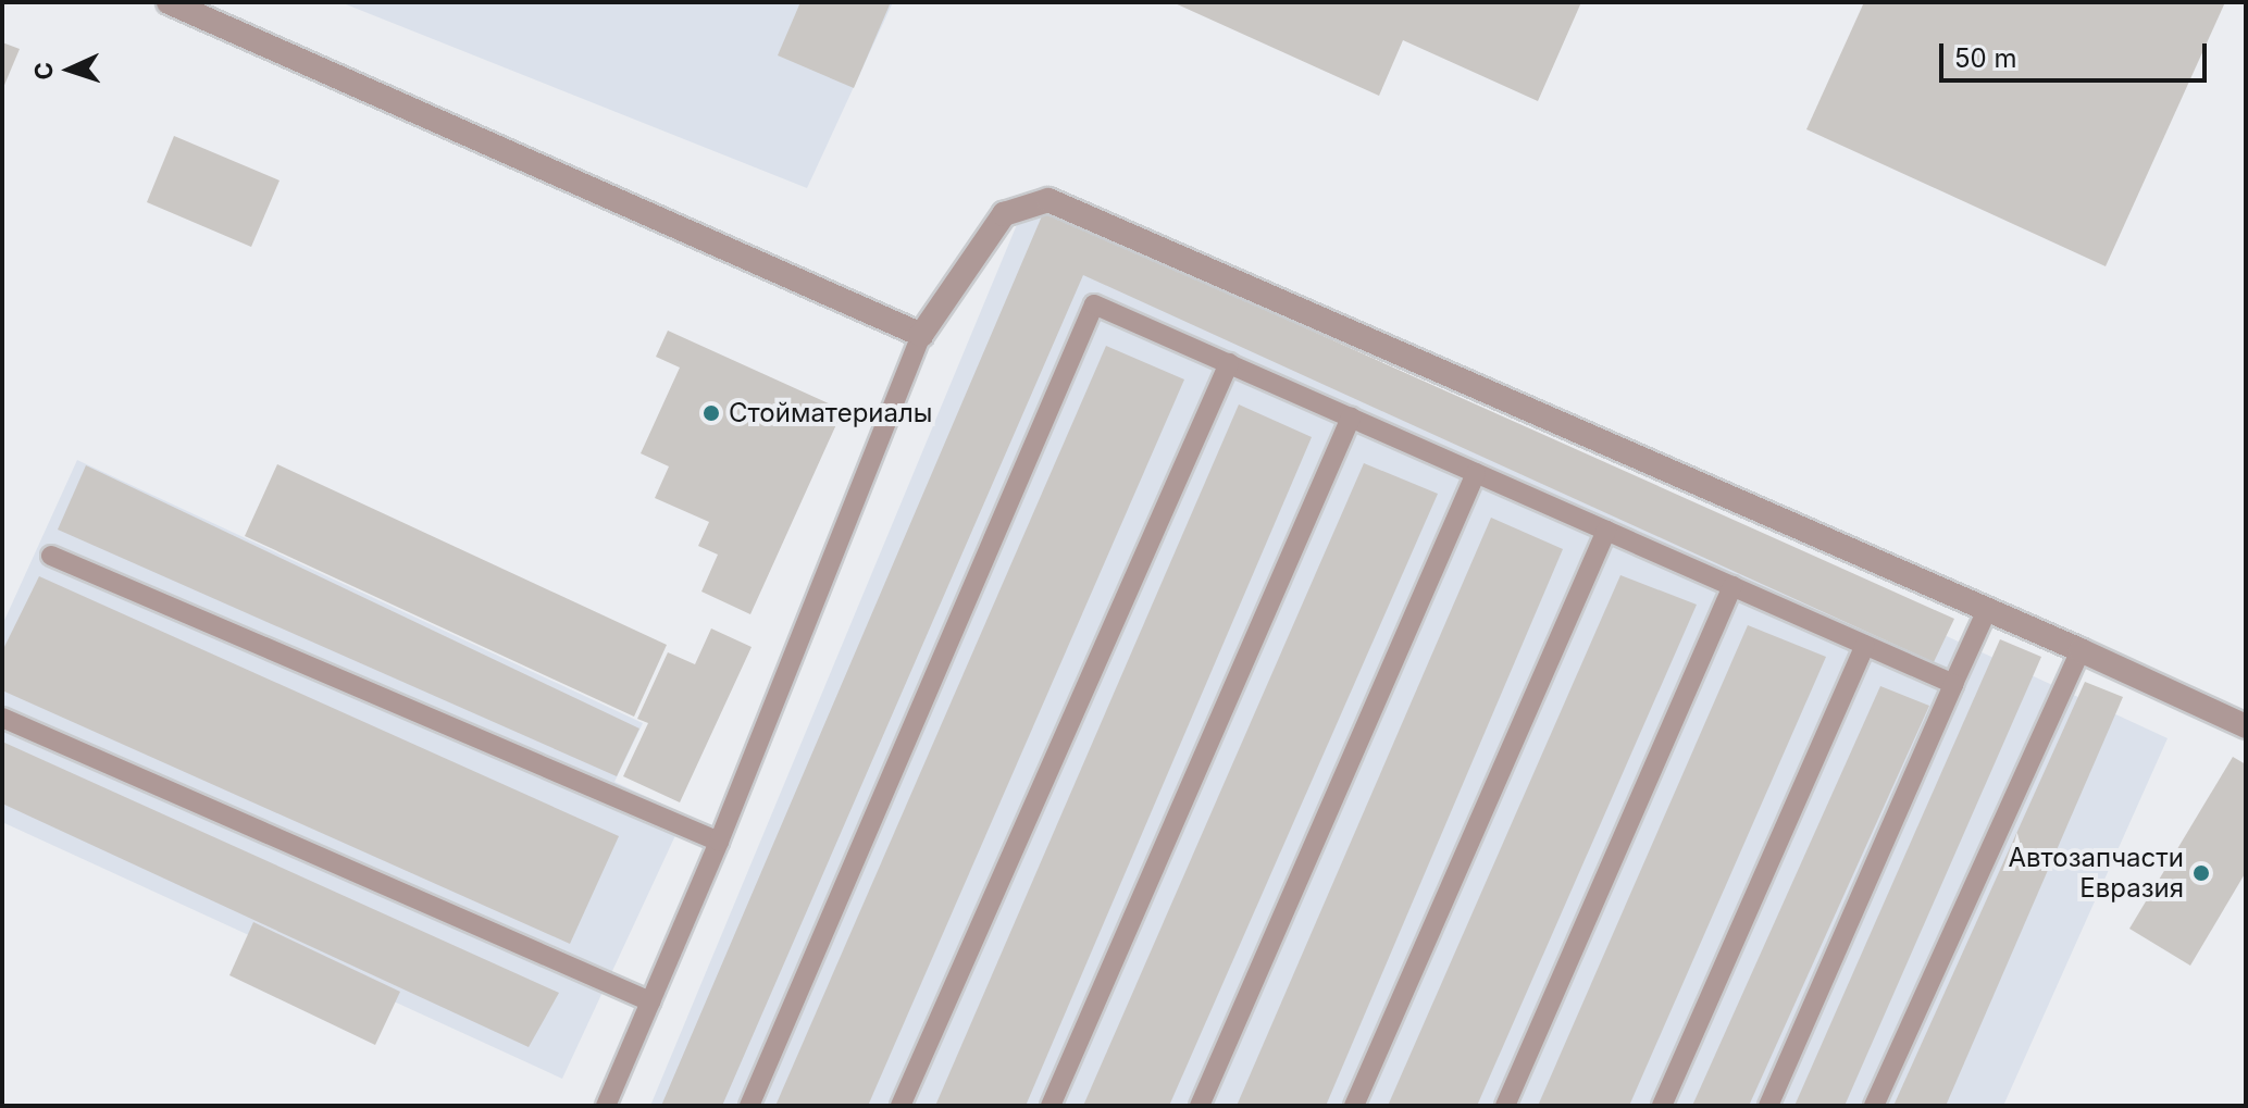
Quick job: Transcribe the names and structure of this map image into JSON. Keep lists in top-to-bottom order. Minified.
{"places":["Стойматериалы","Автозапчасти Евразия"],"scale_bar":"50 m","north":"left"}
